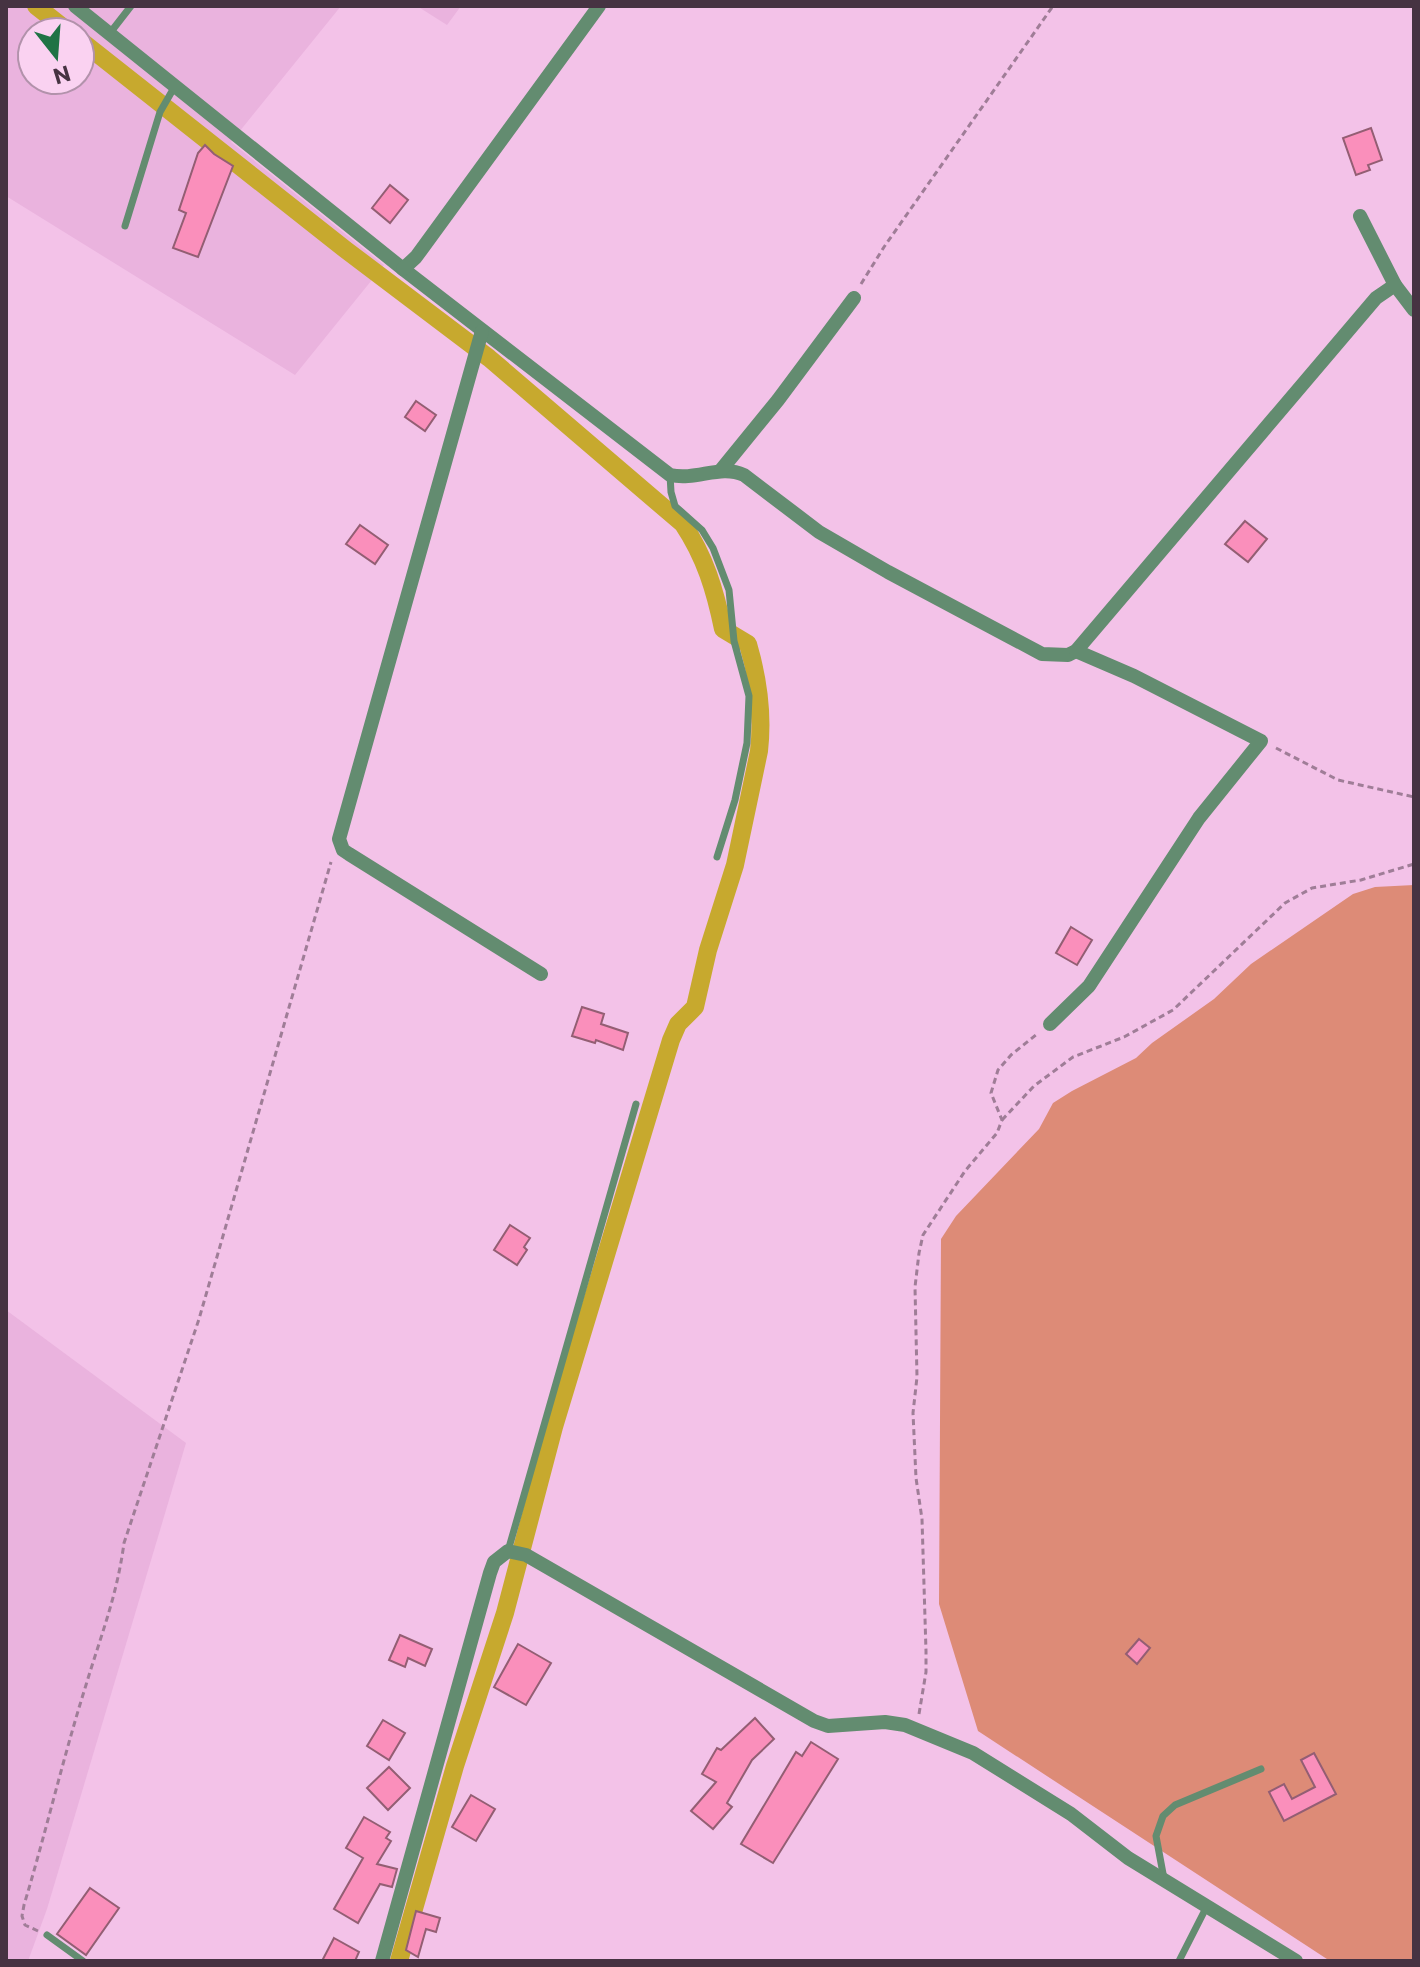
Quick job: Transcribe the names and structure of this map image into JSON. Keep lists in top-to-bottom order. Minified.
{"north":"bottom"}
